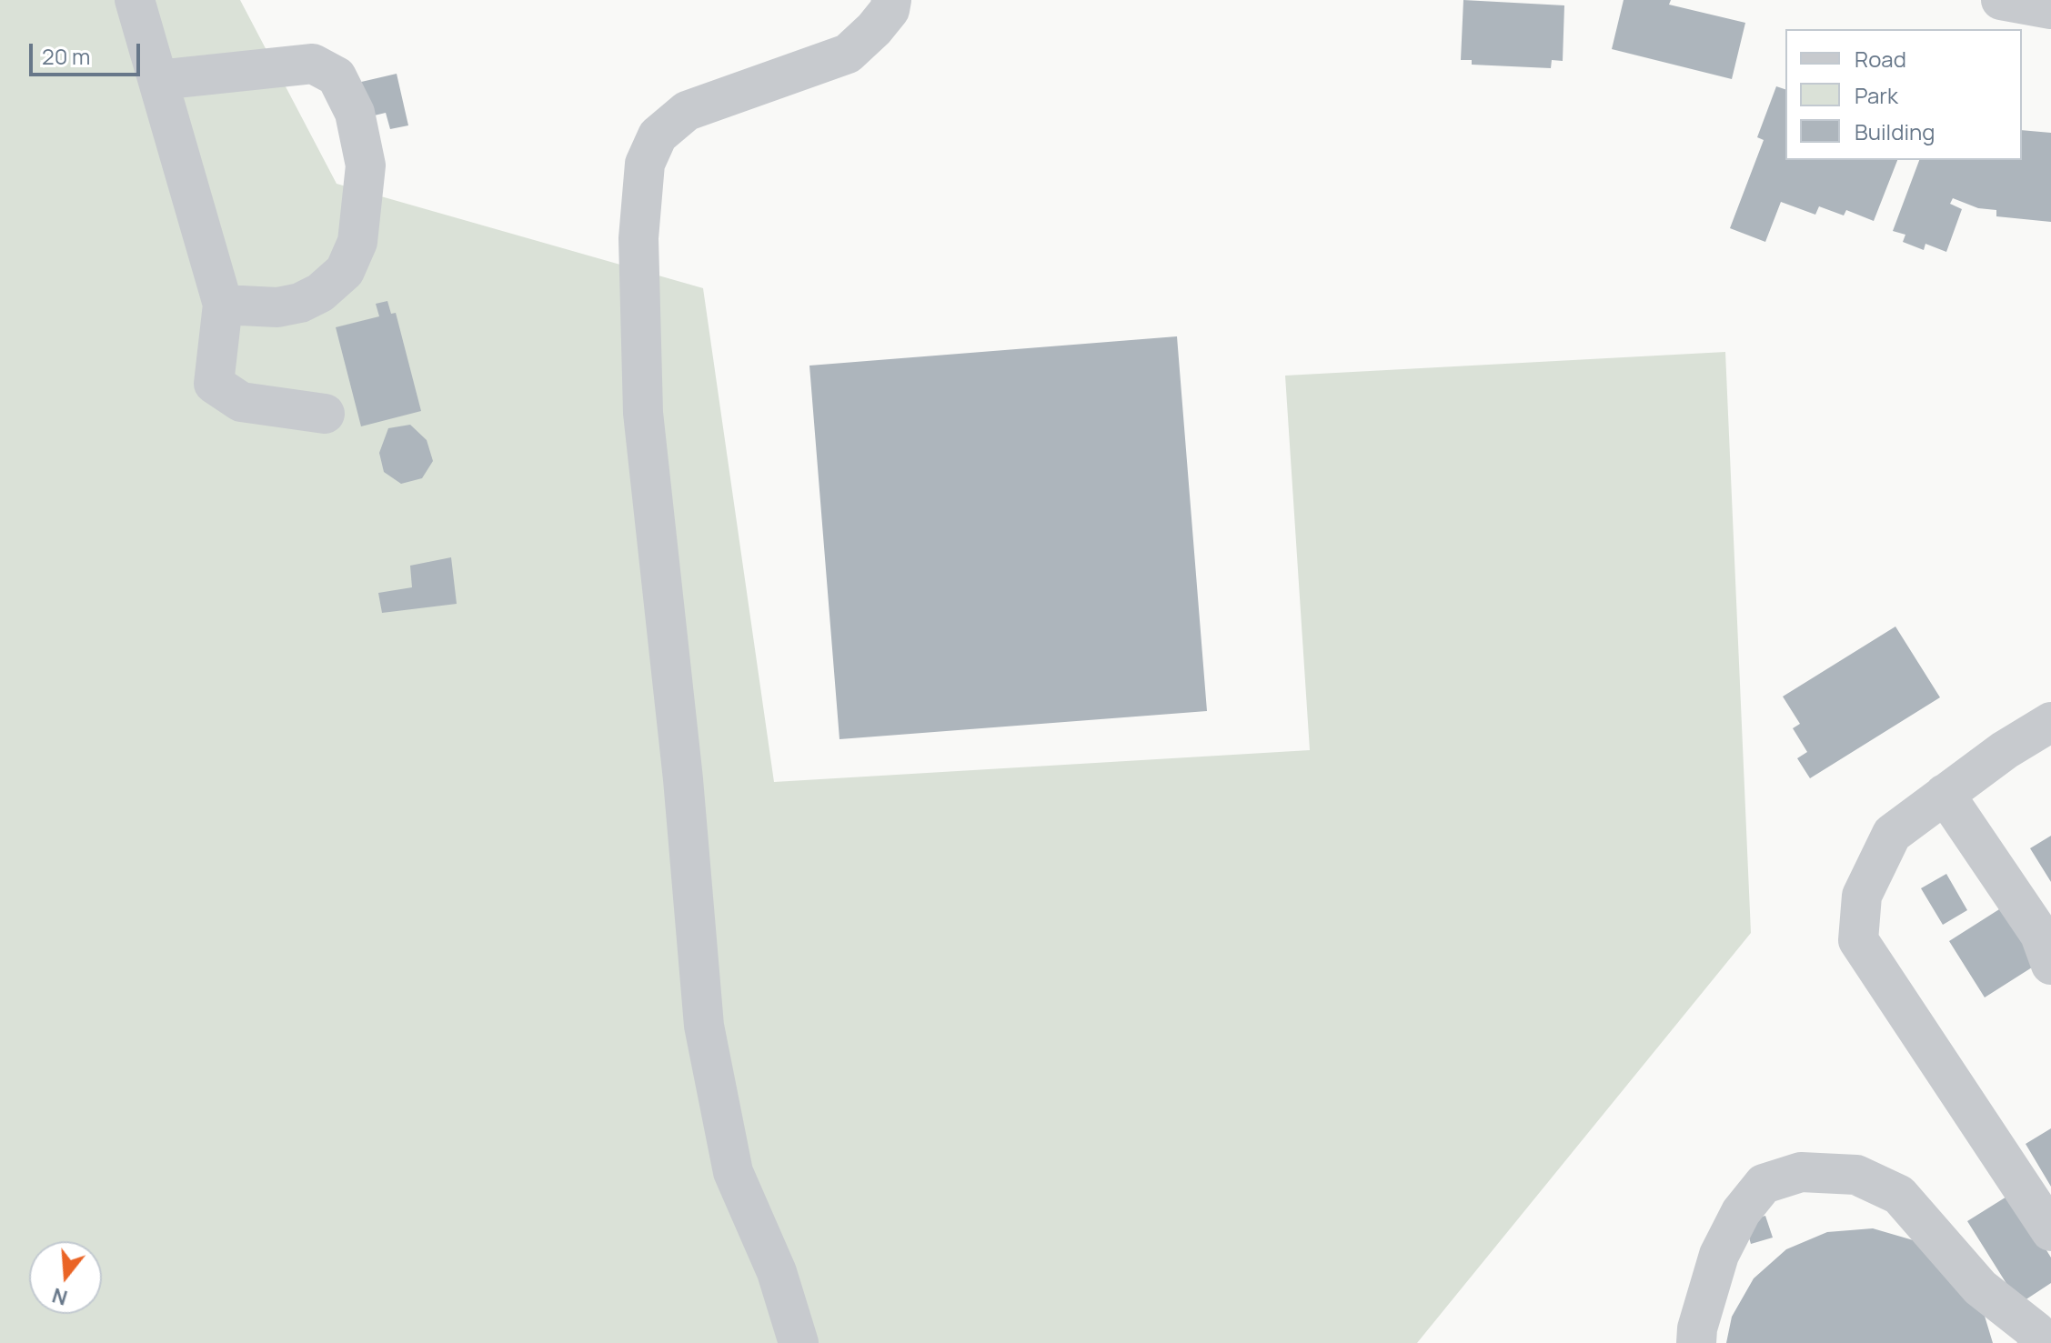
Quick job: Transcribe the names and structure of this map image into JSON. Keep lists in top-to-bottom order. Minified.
{"legend":["Road","Park","Building"],"scale_bar":"20 m","north":"bottom"}
